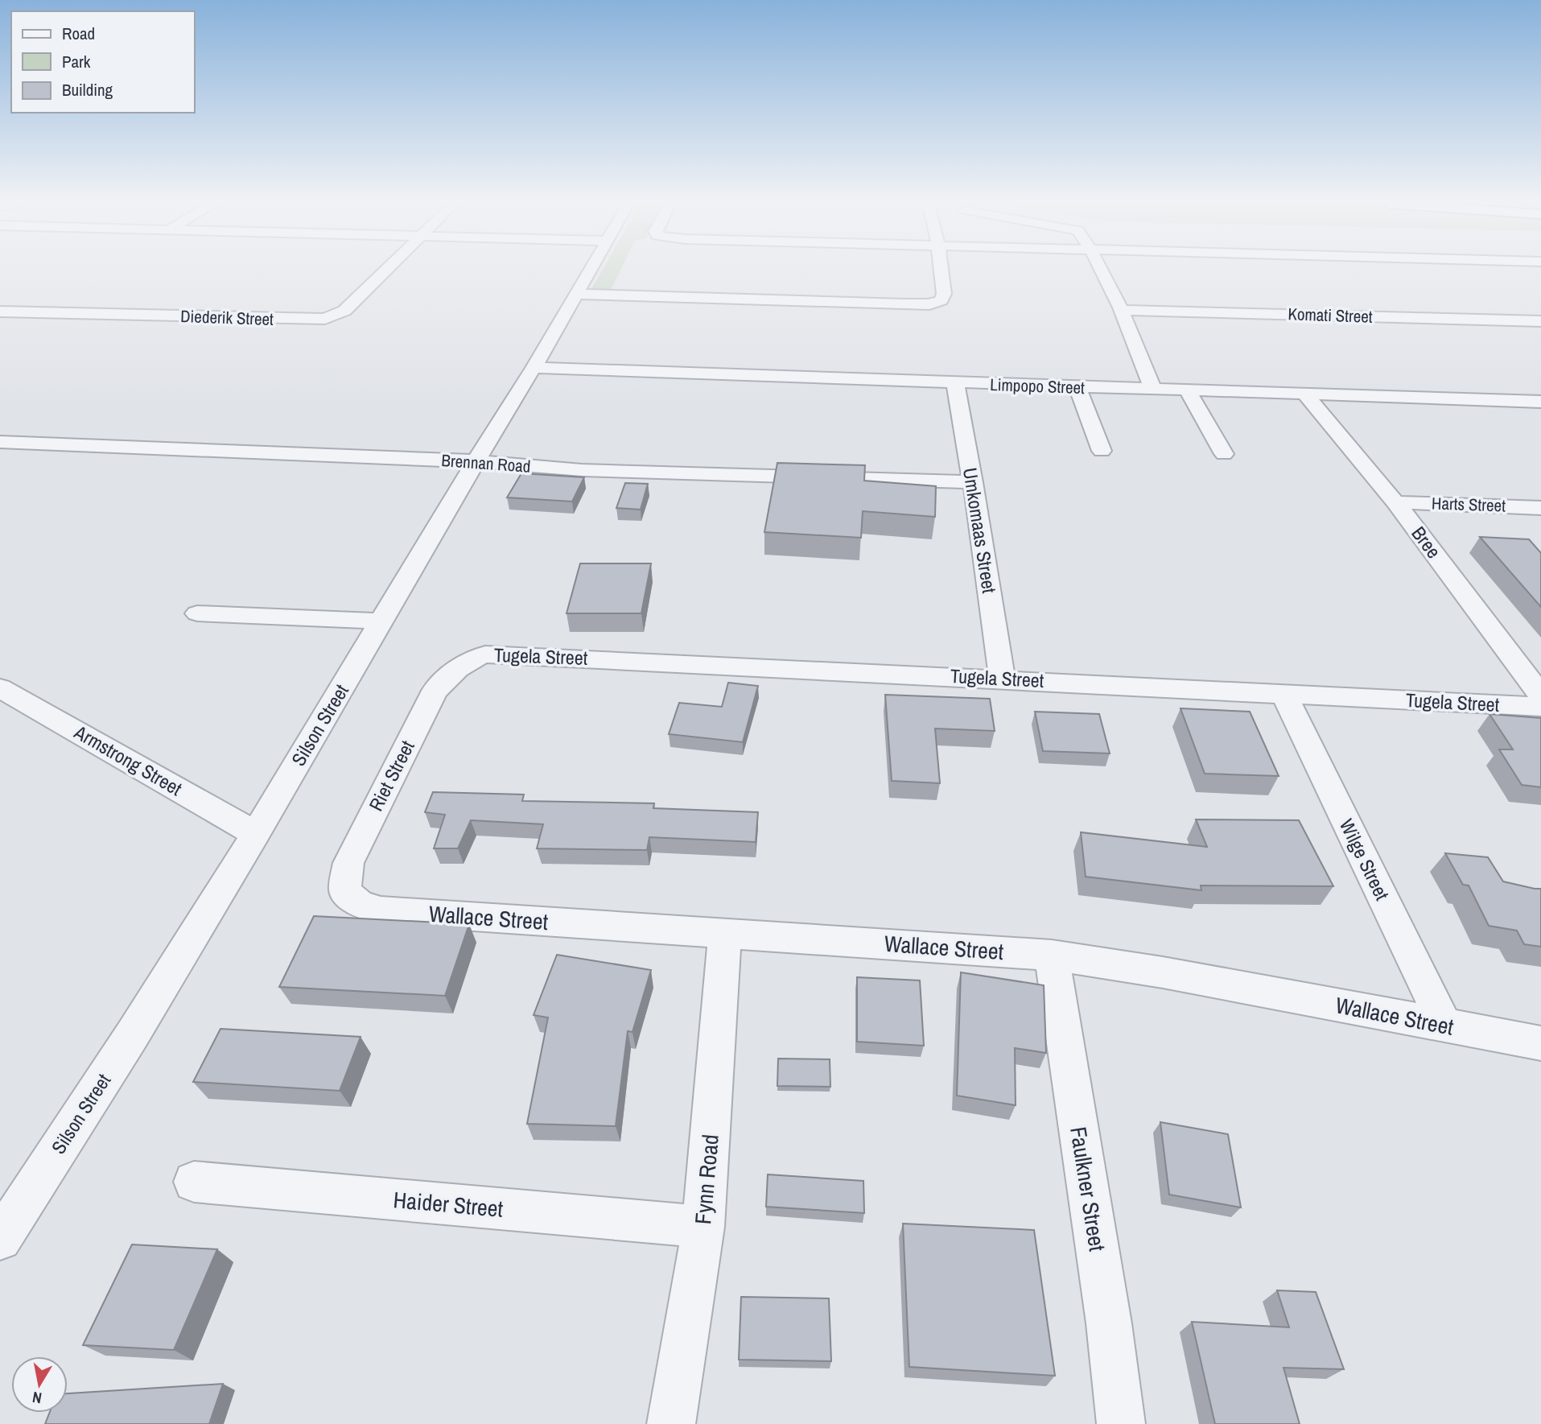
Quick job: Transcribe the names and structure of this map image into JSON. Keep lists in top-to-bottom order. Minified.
{"streets":{"street":["Komati Street","Diederik Street","Limpopo Street","Brennan Road","Harts Street","Umkomaas Street","Bree","Tugela Street","Silson Street","Armstrong Street","Riet Street","Wilge Street","Wallace Street","Fynn Road","Faulkner Street","Haider Street"]},"crossings":[["Limpopo Street","Umkomaas Street"],["Limpopo Street","Bree"],["Limpopo Street","Silson Street"],["Brennan Road","Umkomaas Street"],["Brennan Road","Silson Street"],["Harts Street","Bree"],["Umkomaas Street","Tugela Street"],["Tugela Street","Riet Street"],["Tugela Street","Wilge Street"],["Silson Street","Armstrong Street"],["Riet Street","Wallace Street"],["Wilge Street","Wallace Street"],["Wallace Street","Fynn Road"],["Wallace Street","Faulkner Street"],["Fynn Road","Haider Street"]],"legend":["Road","Park","Building"],"north":"bottom"}
